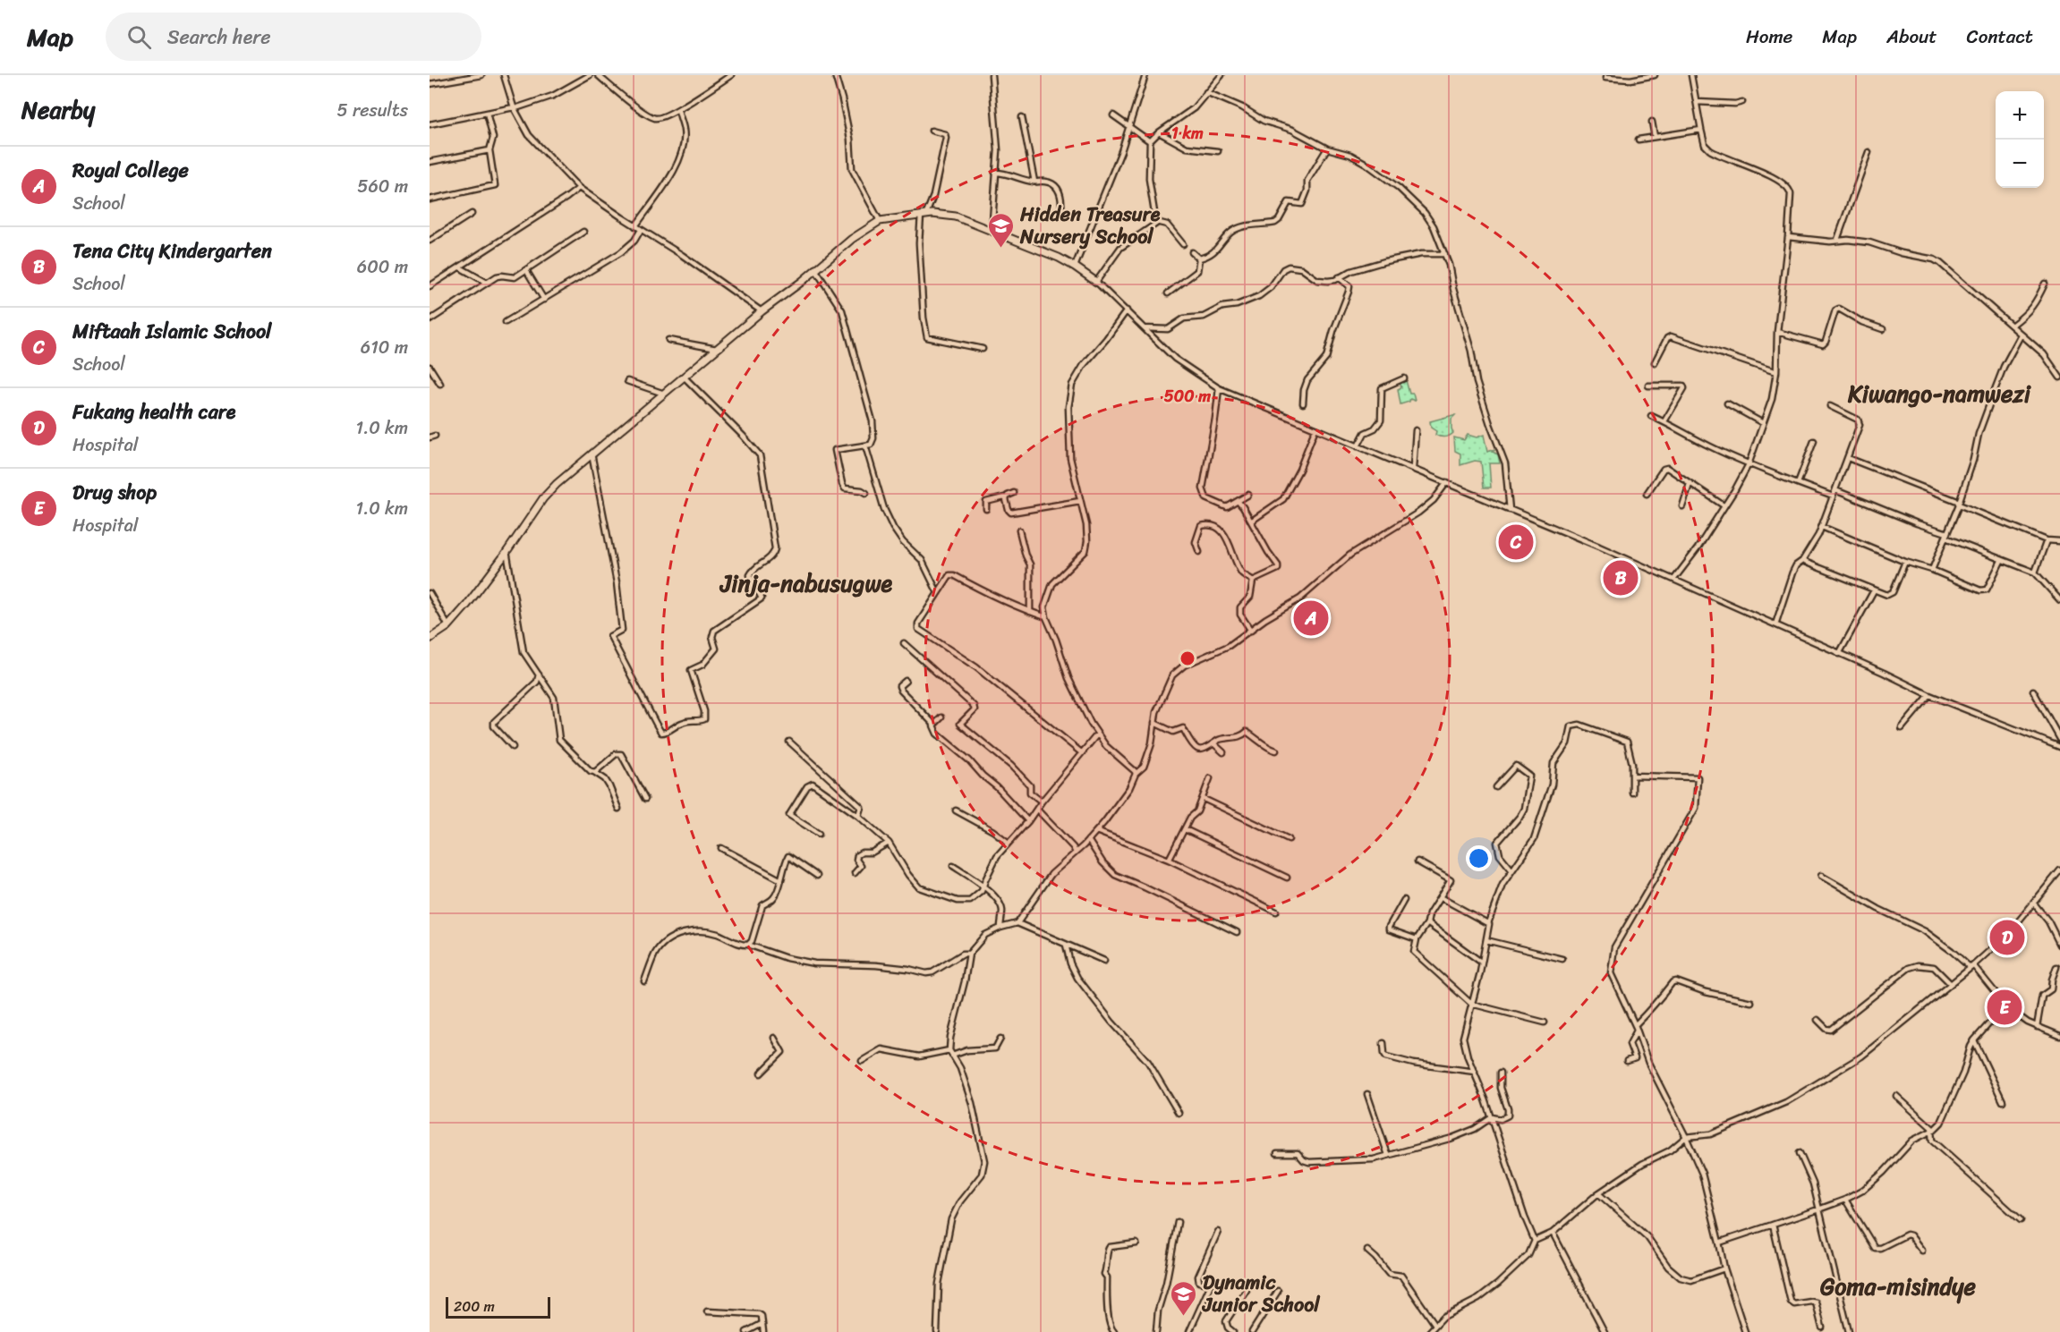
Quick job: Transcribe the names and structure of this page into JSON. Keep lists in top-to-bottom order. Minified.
{"districts":["Kiwango-namwezi","Jinja-nabusugwe","Goma-misindye"],"places":{"school or university":["Hidden Treasure Nursery School","Dynamic Junior School"]},"scale_bar":"200 m","page":{"header":"Map","search":"Search here","nav":["Home","Map","About","Contact"],"heading":["Nearby","5 results"],"map_buttons":["+","−"],"list":[{"mark":"A","name":"Royal College","note":"School","value":"560 m"},{"mark":"B","name":"Tena City Kindergarten","note":"School","value":"600 m"},{"mark":"C","name":"Miftaah Islamic School","note":"School","value":"610 m"},{"mark":"D","name":"Fukang health care","note":"Hospital","value":"1.0 km"},{"mark":"E","name":"Drug shop","note":"Hospital","value":"1.0 km"}],"pins":["C","B","A","D","E"],"scale":"200 m"},"rings":["1 km","500 m"]}
